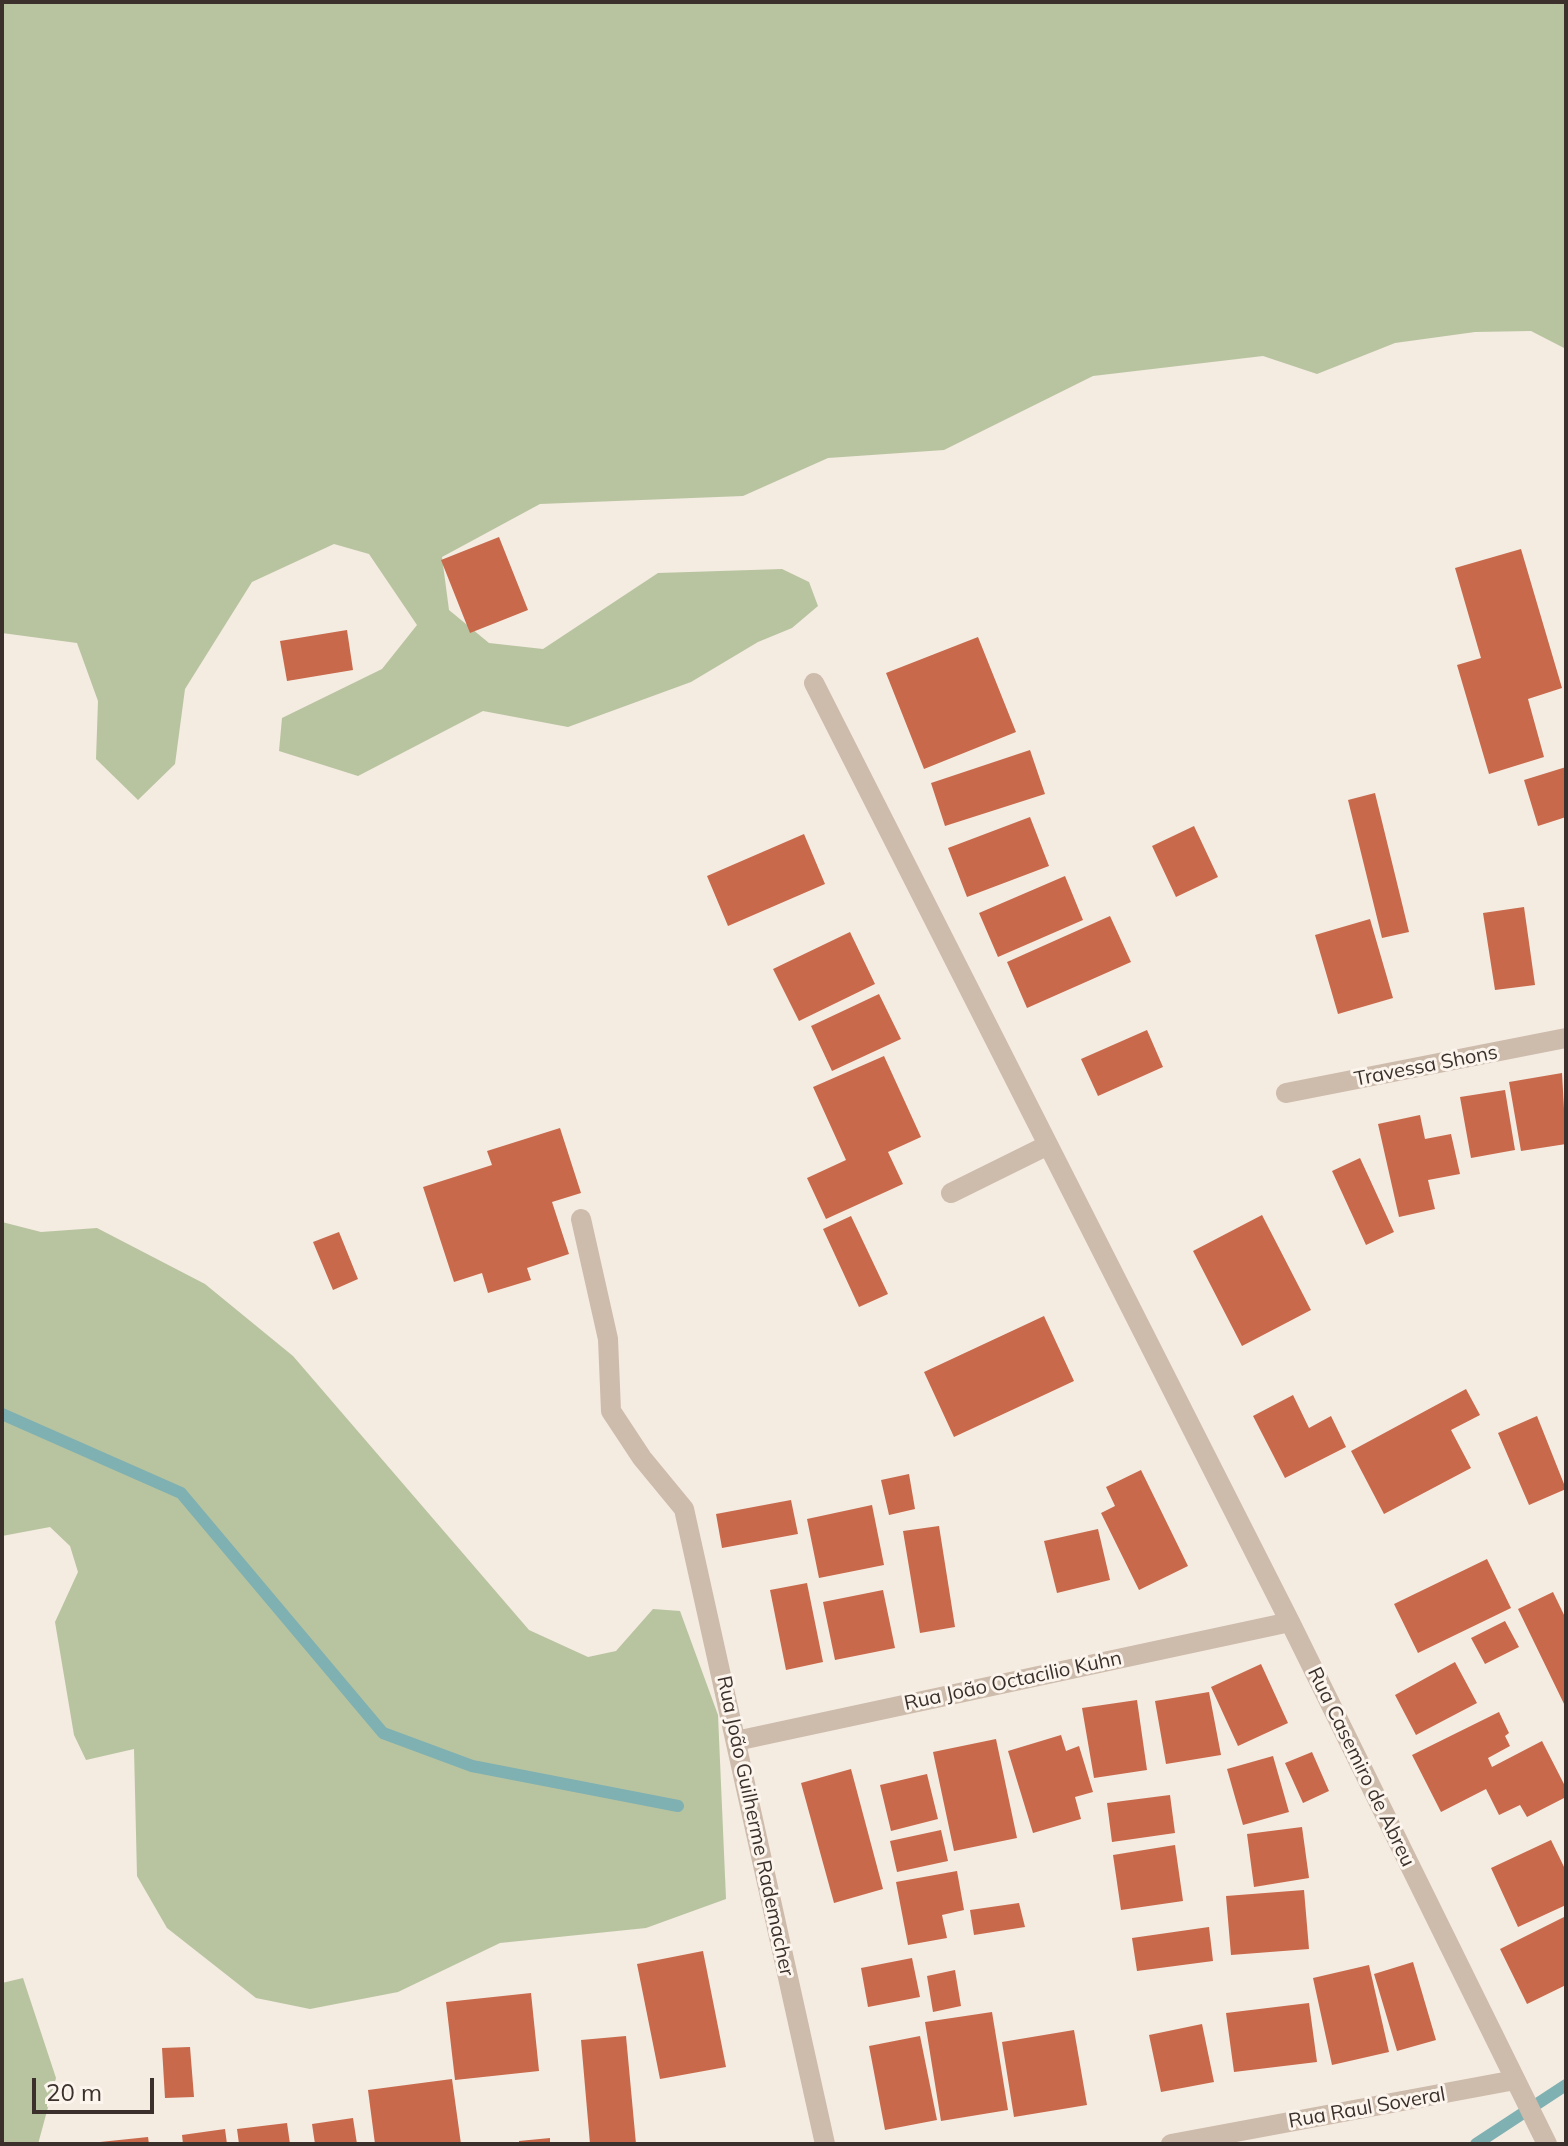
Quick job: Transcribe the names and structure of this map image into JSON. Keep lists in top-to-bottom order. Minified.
{"streets":{"street":["Travessa Shons","Rua João Octacilio Kuhn","Rua Casemiro de Abreu","Rua João Guilherme Rademacher","Rua Raul Soveral"]},"crossings":[["Rua João Octacilio Kuhn","Rua Casemiro de Abreu"],["Rua João Octacilio Kuhn","Rua João Guilherme Rademacher"],["Rua Casemiro de Abreu","Rua Raul Soveral"]],"scale_bar":"20 m"}
